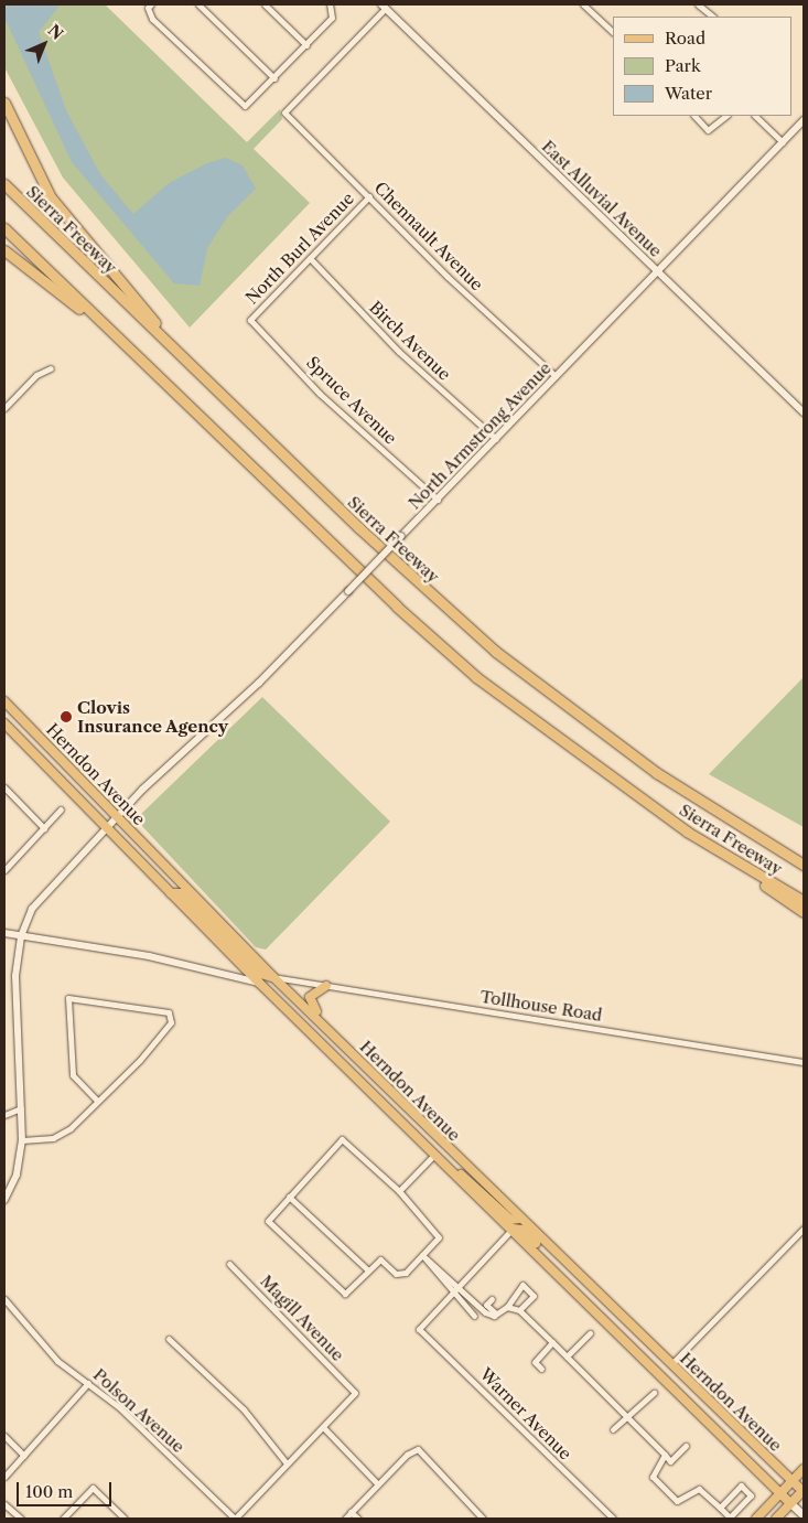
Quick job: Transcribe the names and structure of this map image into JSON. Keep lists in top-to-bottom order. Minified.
{"streets":{"highway":["Sierra Freeway"],"main road":["Herndon Avenue"],"street":["East Alluvial Avenue","Chennault Avenue","North Burl Avenue","Birch Avenue","Spruce Avenue","North Armstrong Avenue","Tollhouse Road","Magill Avenue","Polson Avenue","Warner Avenue"]},"crossings":[["East Alluvial Avenue","Chennault Avenue"],["East Alluvial Avenue","North Armstrong Avenue"],["Chennault Avenue","North Burl Avenue"],["Chennault Avenue","North Armstrong Avenue"],["North Burl Avenue","Birch Avenue"],["North Burl Avenue","Spruce Avenue"],["Birch Avenue","North Armstrong Avenue"],["Spruce Avenue","North Armstrong Avenue"],["North Armstrong Avenue","Herndon Avenue"],["Herndon Avenue","Tollhouse Road"]],"places":["Clovis Insurance Agency"],"legend":["Road","Park","Water"],"scale_bar":"100 m","north":"top right"}
